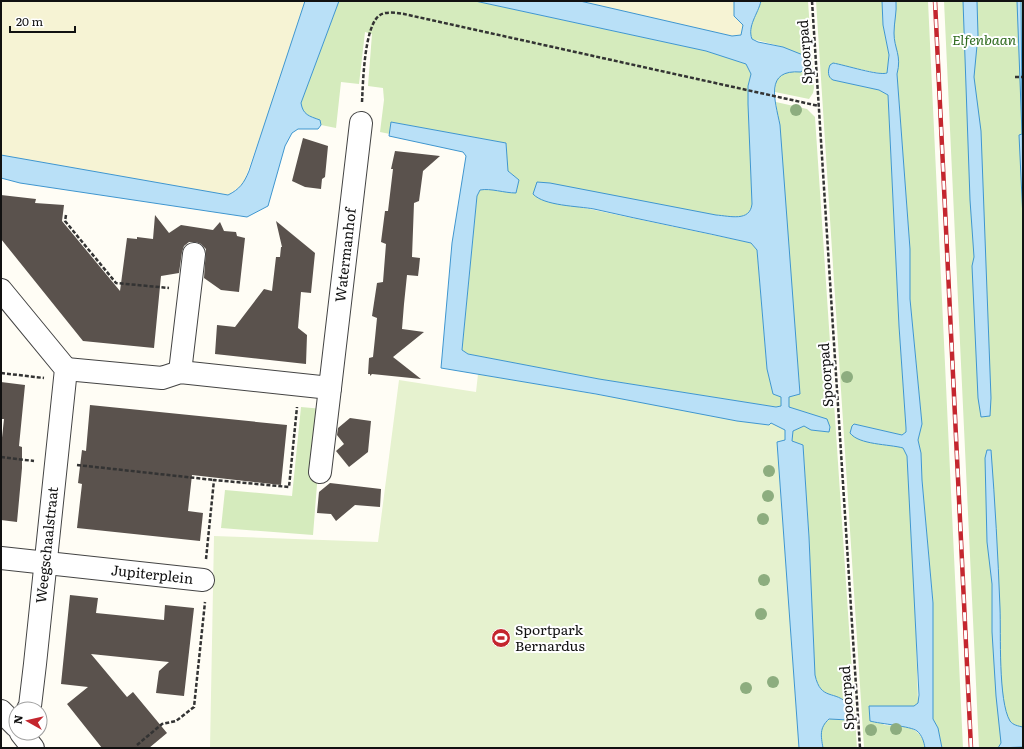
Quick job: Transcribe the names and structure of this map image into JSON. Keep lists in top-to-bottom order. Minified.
{"streets":{"street":["Watermanhof","Weegschaalstraat","Jupiterplein"],"path":["Spoorpad"]},"crossings":[["Weegschaalstraat","Jupiterplein"]],"parks":["Elfenbaan"],"places":{"sports":["Sportpark Bernardus"]},"scale_bar":"20 m","north":"left"}
